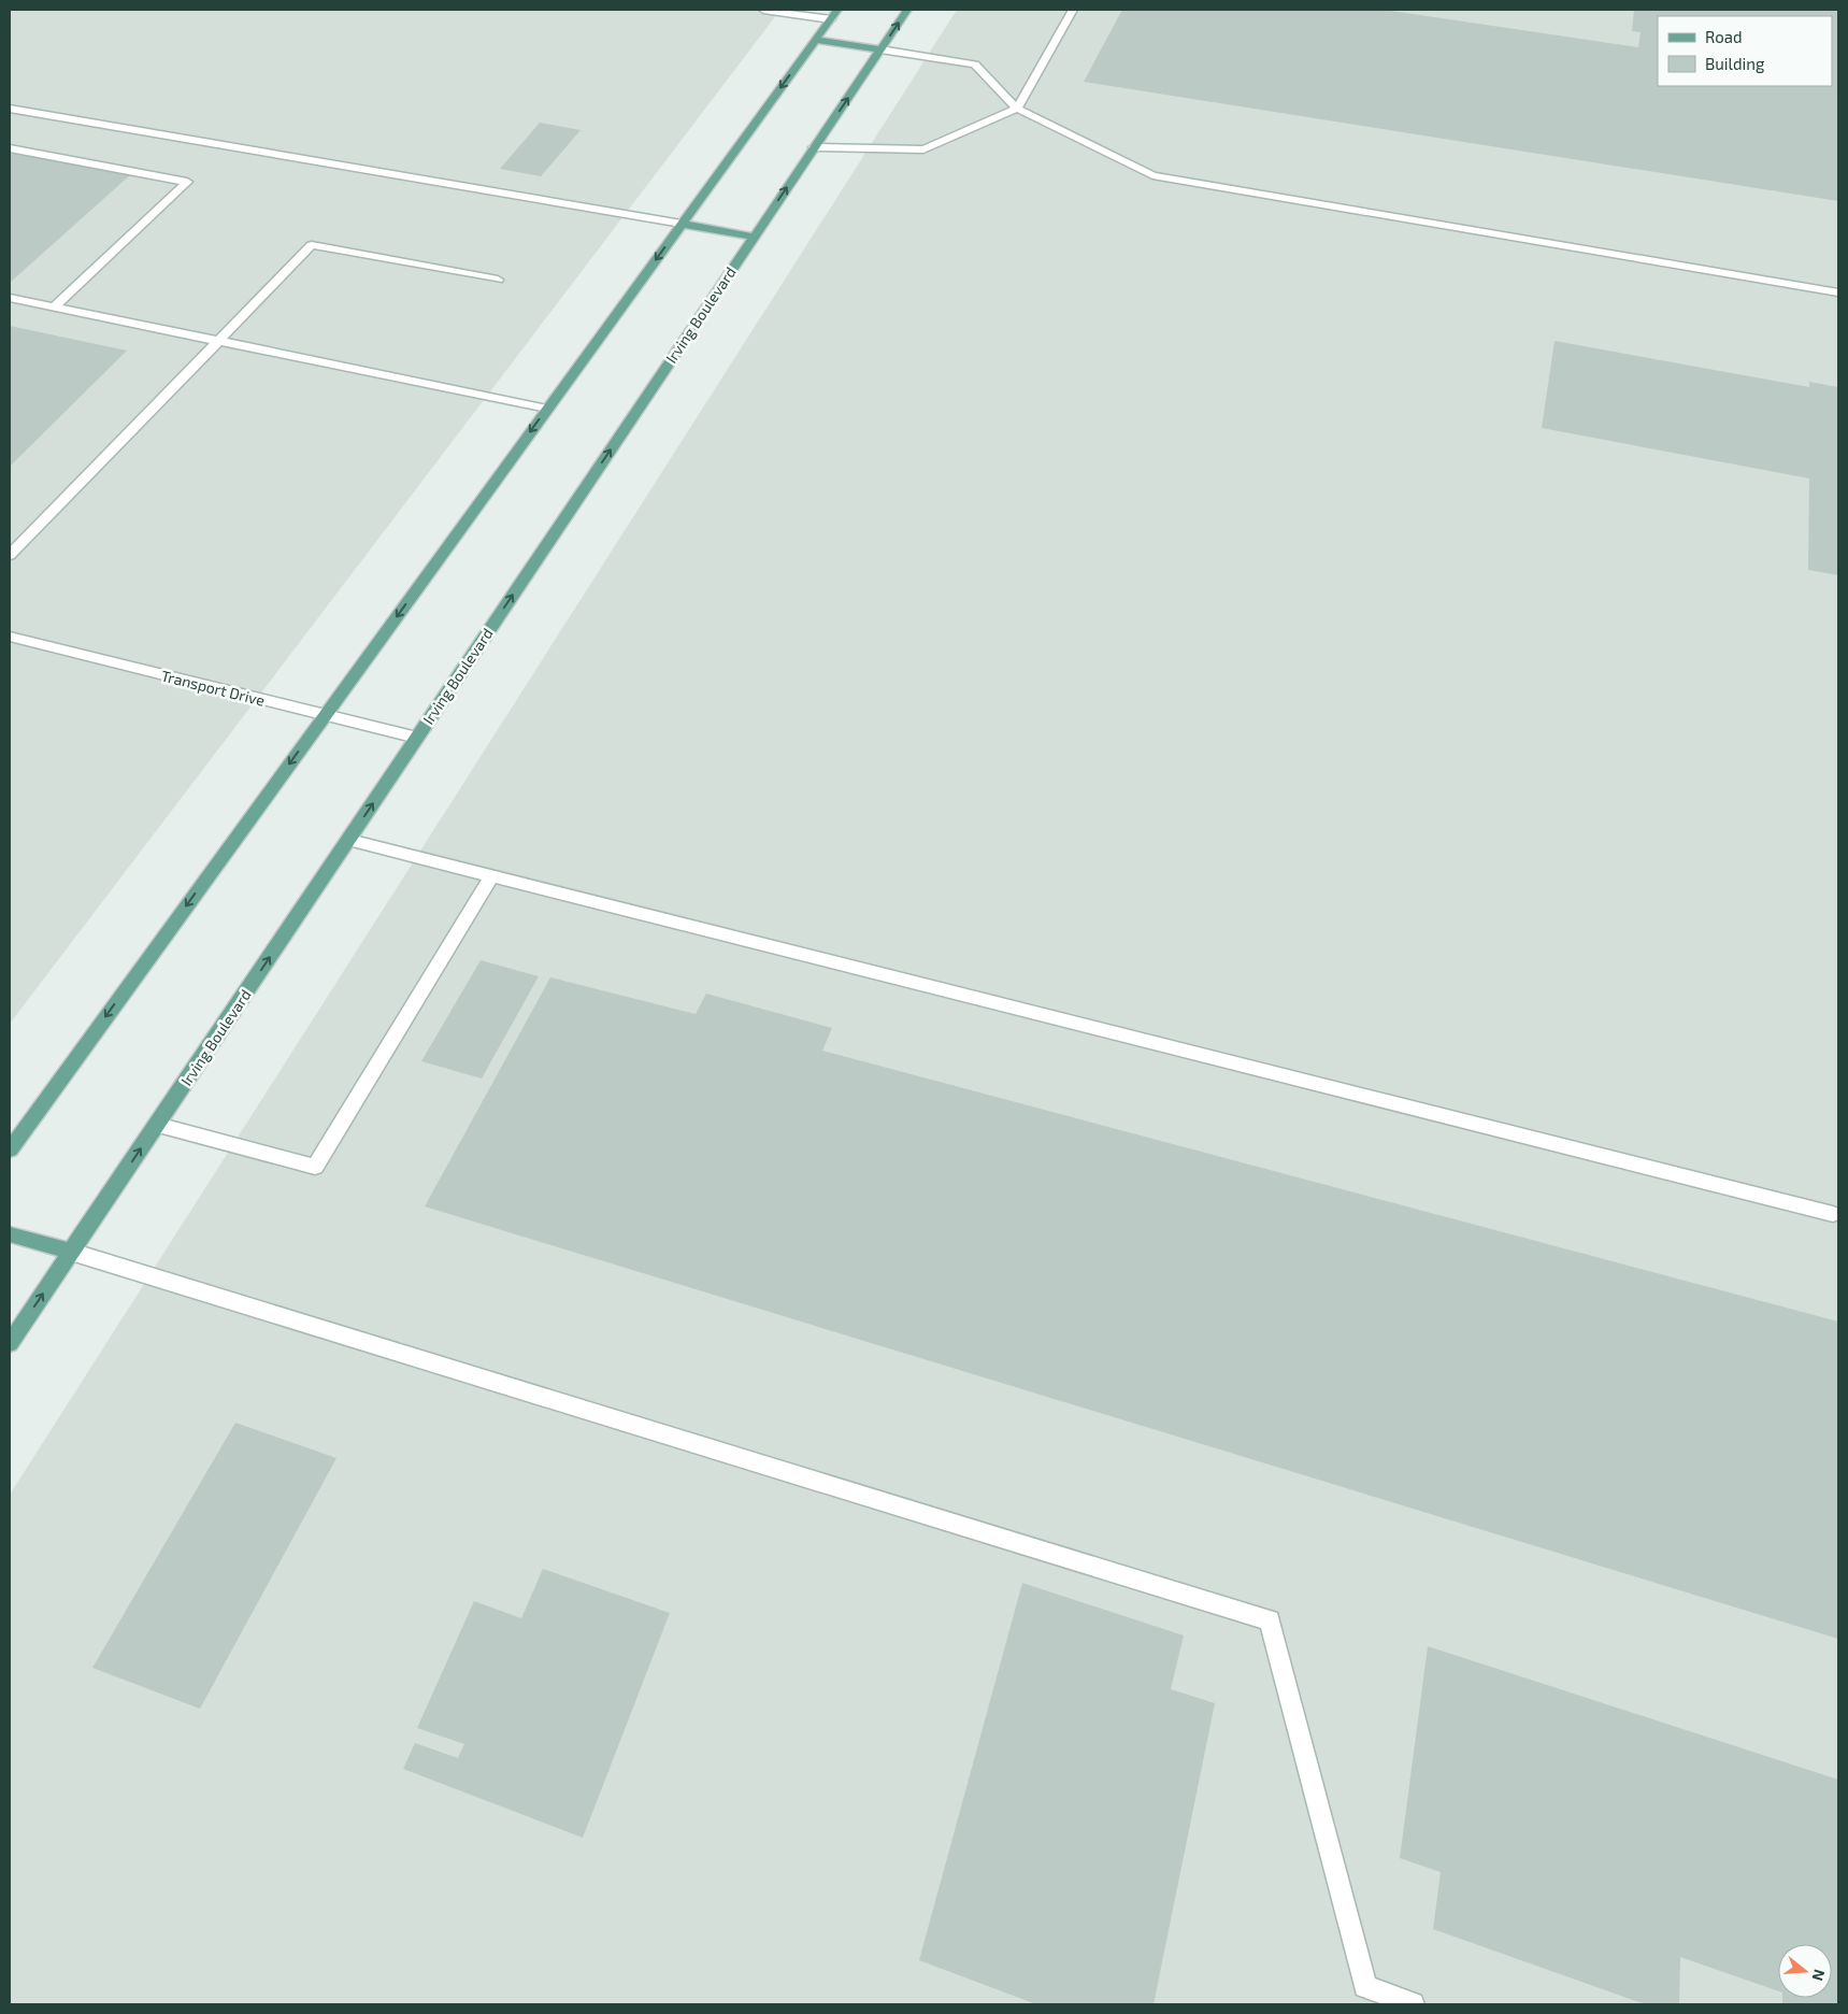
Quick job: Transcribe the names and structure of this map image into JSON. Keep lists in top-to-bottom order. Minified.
{"streets":{"main road":["Irving Boulevard"],"street":["Transport Drive"]},"crossings":[["Irving Boulevard","Transport Drive"]],"legend":["Road","Building"],"north":"right"}
